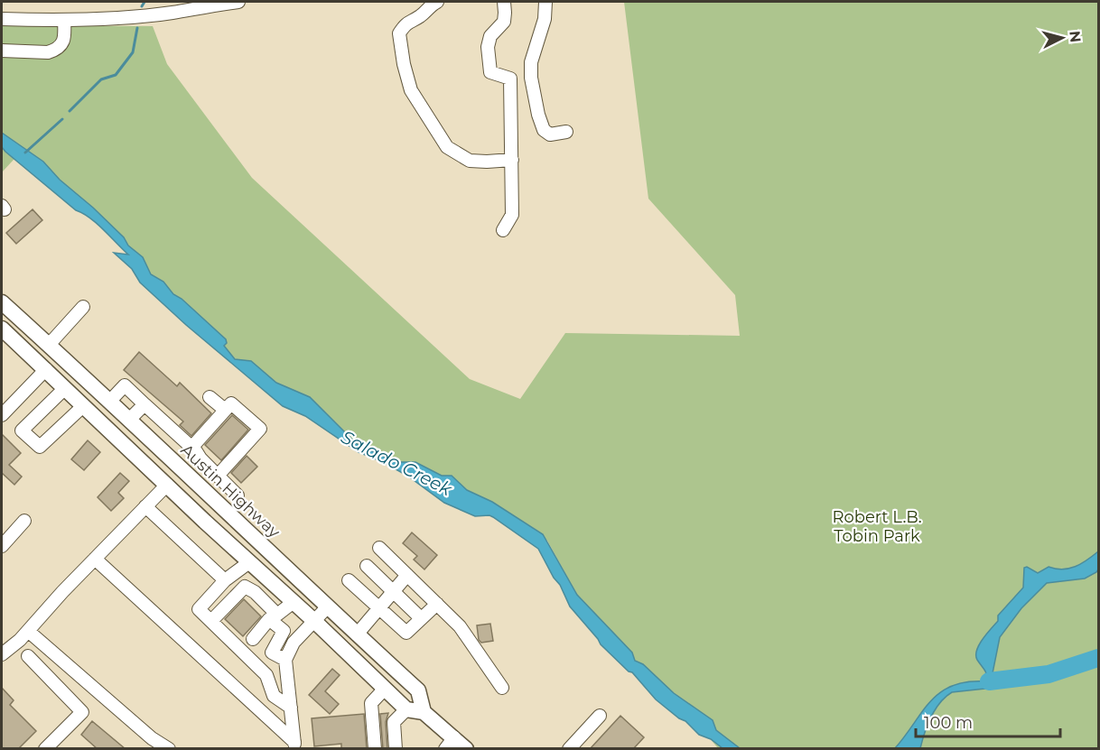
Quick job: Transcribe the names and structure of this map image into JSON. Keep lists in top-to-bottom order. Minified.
{"streets":{"main road":["Austin Highway"]},"water":["Salado Creek"],"parks":["Robert L.B. Tobin Park"],"scale_bar":"100 m","north":"right"}
